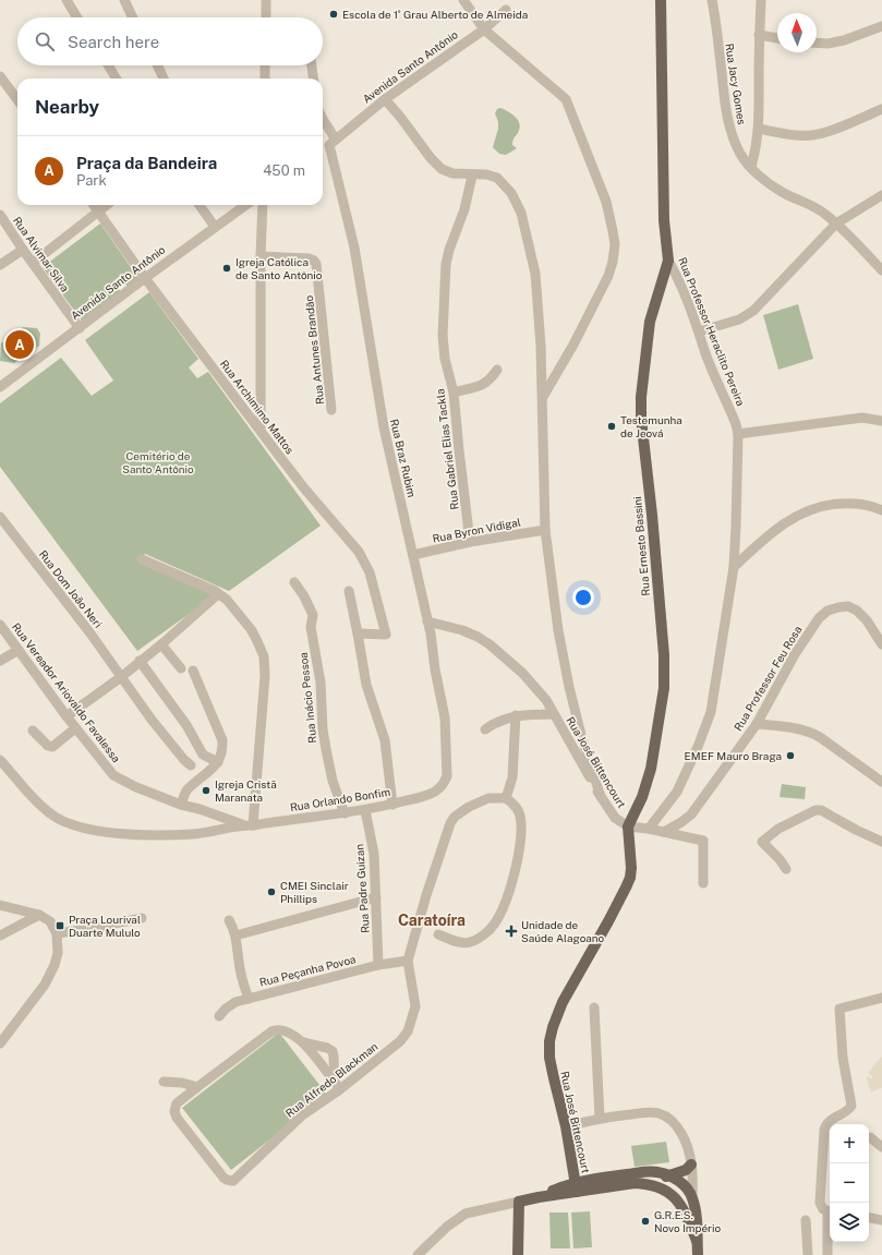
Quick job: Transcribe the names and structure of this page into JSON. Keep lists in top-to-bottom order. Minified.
{"streets":{"main road":["Rua Professor Heraclito Pereira","Rua Ernesto Bassini","Rua José Bittencourt"],"street":["Avenida Santo Antônio","Rua Jacy Gomes","Rua Alvimar Silva","Rua Antunes Brandão","Rua Archimimo Mattos","Rua Gabriel Elias Tackla","Rua Braz Rubim","Rua Byron Vidigal","Rua Dom João Neri","Rua Professor Feu Rosa","Rua Vereador Ariovaldo Favalessa","Rua Inácio Pessoa","Rua Orlando Bonfim","Rua Padre Guizan","Rua Peçanha Povoa","Rua Alfredo Blackman"]},"crossings":[["Avenida Santo Antônio","Rua Alvimar Silva"],["Avenida Santo Antônio","Rua Archimimo Mattos"],["Avenida Santo Antônio","Rua Braz Rubim"],["Rua Professor Heraclito Pereira","Rua Ernesto Bassini"],["Rua Gabriel Elias Tackla","Rua Byron Vidigal"],["Rua Braz Rubim","Rua Byron Vidigal"],["Rua Braz Rubim","Rua José Bittencourt"],["Rua Braz Rubim","Rua Orlando Bonfim"],["Rua Ernesto Bassini","Rua José Bittencourt"],["Rua Vereador Ariovaldo Favalessa","Rua Orlando Bonfim"],["Rua Inácio Pessoa","Rua Orlando Bonfim"],["Rua Orlando Bonfim","Rua Padre Guizan"],["Rua Padre Guizan","Rua Peçanha Povoa"],["Rua Peçanha Povoa","Rua Alfredo Blackman"]],"districts":["Caratoíra"],"parks":["Cemitério de Santo Antônio"],"places":{"other":["Escola de 1˚ Grau Alberto de Almeida","Igreja Católica de Santo Antônio","Testemunha de Jeová","EMEF Mauro Braga","Igreja Cristã Maranata","CMEI Sinclair Phillips","G.R.E.S. Novo Império"],"transit":["Praça Lourival Duarte Mululo"],"health":["Unidade de Saúde Alagoano"]},"north":"top","page":{"search":"Search here","heading":"Nearby","list":[{"mark":"A","name":"Praça da Bandeira","note":"Park","value":"450 m"}],"pins":"A","map_buttons":["+","−"]}}
